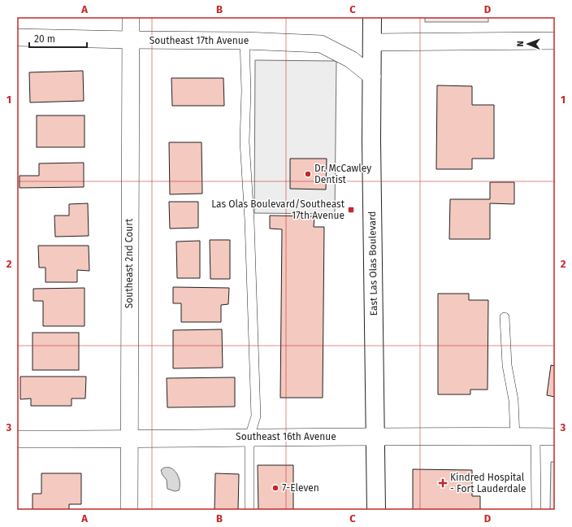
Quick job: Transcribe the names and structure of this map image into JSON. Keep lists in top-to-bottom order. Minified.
{"streets":{"main road":["East Las Olas Boulevard"],"street":["Southeast 17th Avenue","Southeast 2nd Court","Southeast 16th Avenue"]},"crossings":[["Southeast 17th Avenue","Southeast 2nd Court"],["Southeast 17th Avenue","East Las Olas Boulevard"],["Southeast 2nd Court","Southeast 16th Avenue"],["East Las Olas Boulevard","Southeast 16th Avenue"]],"places":{"other":["Dr. McCawley Dentist","7-Eleven"],"transit":["Las Olas Boulevard/Southeast 17th Avenue"],"health":["Kindred Hospital - Fort Lauderdale"]},"scale_bar":"20 m","north":"left","grid":{"columns":["A","B","C","D"],"rows":["1","2","3"]}}
